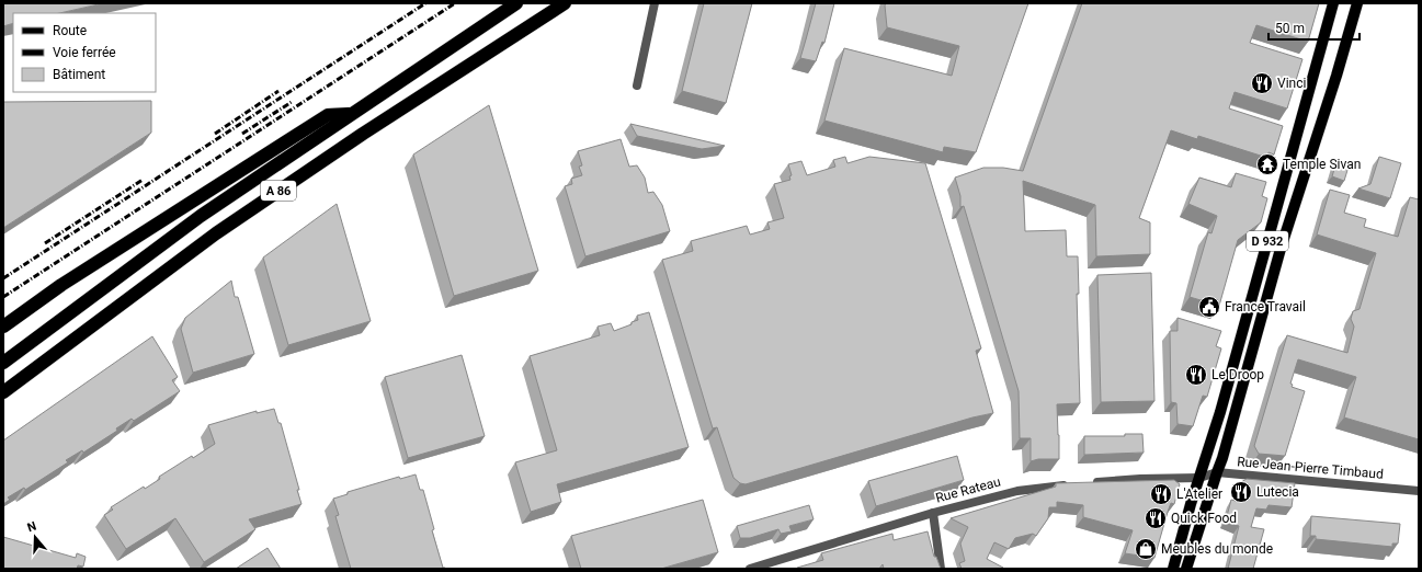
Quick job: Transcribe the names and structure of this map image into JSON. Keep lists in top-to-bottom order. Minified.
{"streets":{"highway":["A 86"],"main road":["D 932"],"street":["Rue Jean-Pierre Timbaud","Rue Rateau"]},"crossings":[["D 932","Rue Jean-Pierre Timbaud"]],"places":{"restaurant":["Vinci","Le Droop","Lutecia","L'Atelier","Quick Food"],"temple":["Temple Sivan"],"public building":["France Travail"],"shop":["Meubles du monde"]},"legend":["Route","Voie ferrée","Bâtiment"],"scale_bar":"50 m","north":"top"}
